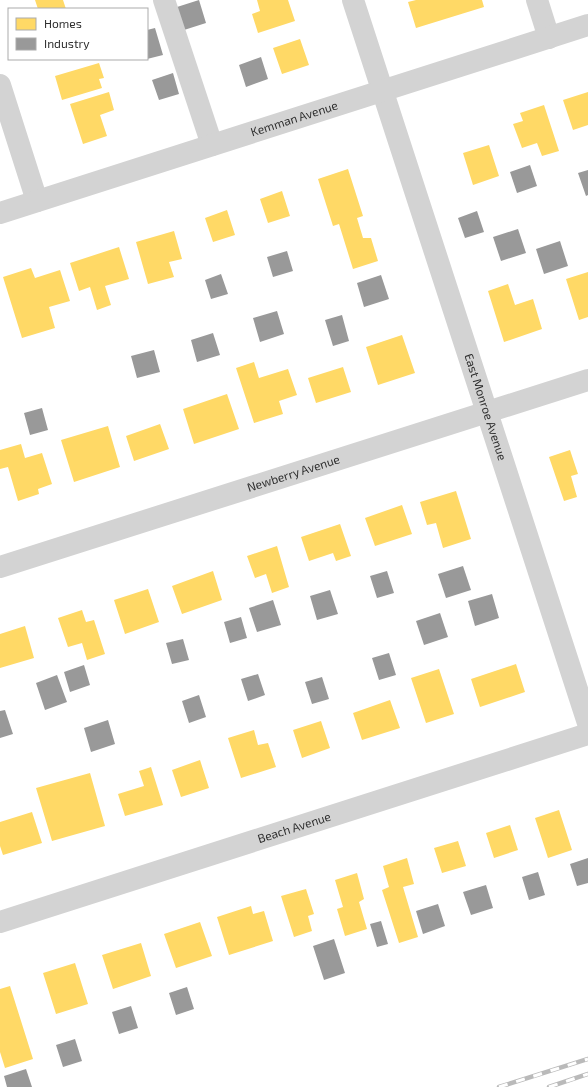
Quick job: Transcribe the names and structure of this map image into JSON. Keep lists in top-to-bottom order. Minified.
{"streets":{"street":["Kemman Avenue","East Monroe Avenue","Newberry Avenue","Beach Avenue"]},"crossings":[["Kemman Avenue","East Monroe Avenue"],["East Monroe Avenue","Newberry Avenue"]],"legend":["Homes","Industry"]}
